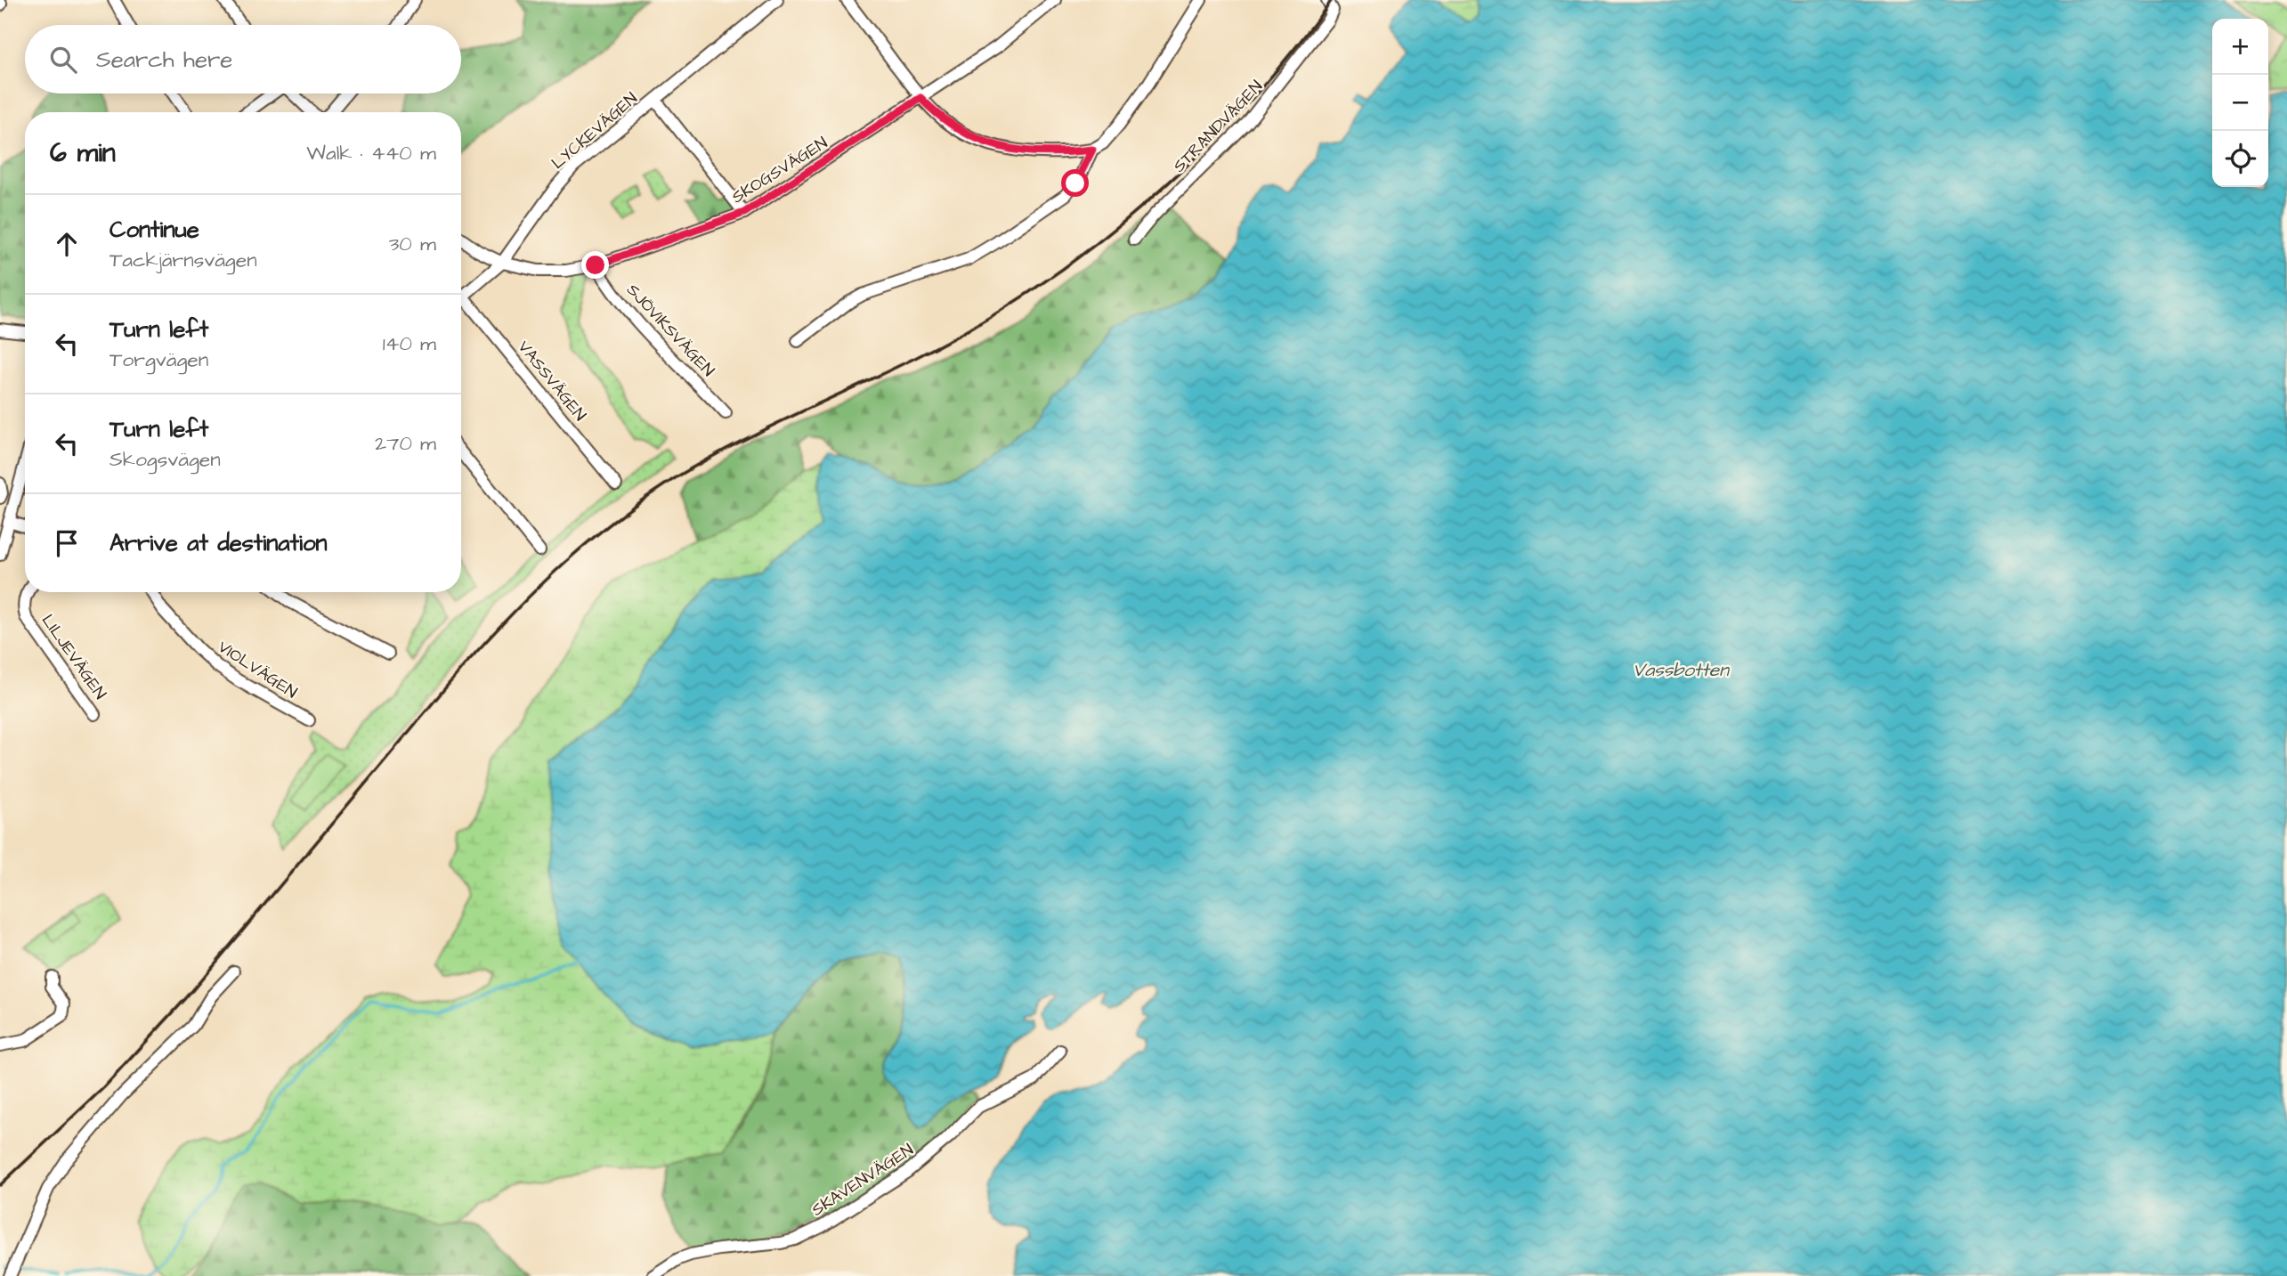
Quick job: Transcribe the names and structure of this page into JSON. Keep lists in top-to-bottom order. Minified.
{"streets":{"street":["STRANDVÄGEN","LYCKEVÄGEN","SKOGSVÄGEN","SJÖVIKSVÄGEN","VASSVÄGEN","LILJEVÄGEN","VIOLVÄGEN","SKAVENVÄGEN"]},"crossings":[["LYCKEVÄGEN","SKOGSVÄGEN"],["LYCKEVÄGEN","VASSVÄGEN"],["SKOGSVÄGEN","SJÖVIKSVÄGEN"]],"water":["Vassbotten"],"page":{"map_buttons":["+","−"],"search":"Search here","heading":["6 min","Walk · 440 m"],"list":[["Continue","Tackjärnsvägen","30 m"],["Turn left","Torgvägen","140 m"],["Turn left","Skogsvägen","270 m"],"Arrive at destination"]}}
